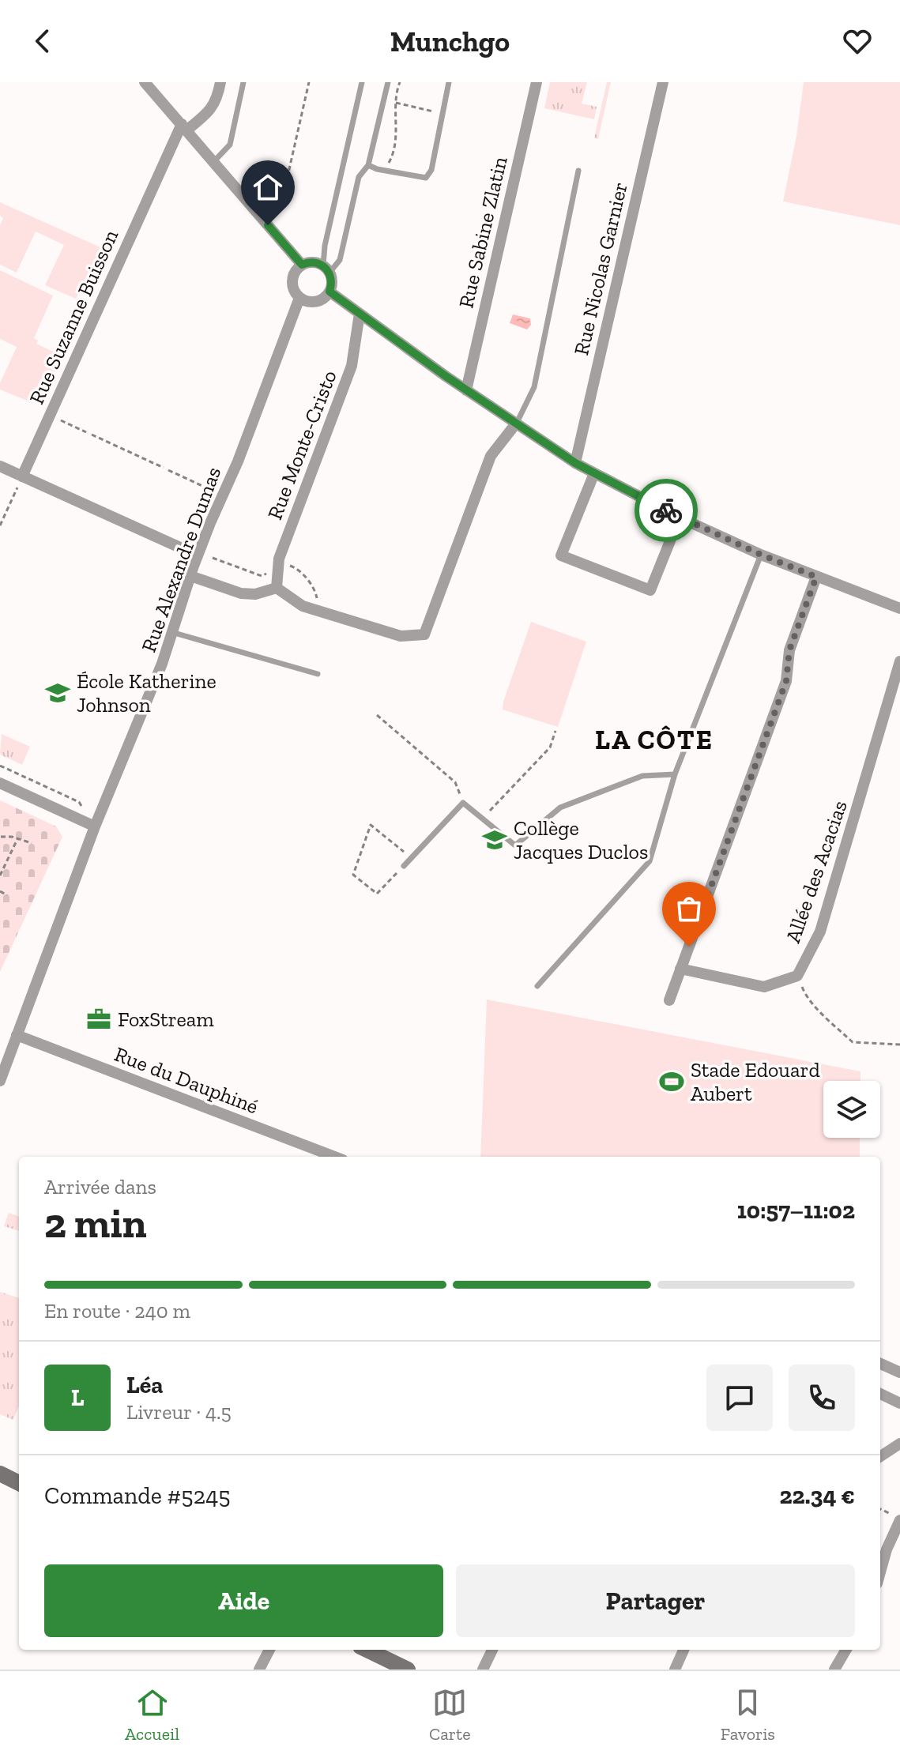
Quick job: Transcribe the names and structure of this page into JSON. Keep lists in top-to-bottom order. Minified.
{"streets":{"street":["Rue Sabine Zlatin","Rue Nicolas Garnier","Rue Suzanne Buisson","Rue Monte-Cristo","Rue Alexandre Dumas","Allée des Acacias","Rue du Dauphiné"]},"crossings":[["Rue Alexandre Dumas","Rue du Dauphiné"]],"districts":["LA CÔTE"],"places":{"school or university":["École Katherine Johnson","Collège Jacques Duclos"],"office":["FoxStream"],"sports":["Stade Edouard Aubert"]},"page":{"header":"Munchgo","heading":["2 min","Arrivée dans","10:57–11:02"],"panel":["Léa","Livreur · 4.5","Commande #5245","22.34 €"],"bar":"En route · 240 m","round":"L","buttons":["Aide","Partager"],"tabs":["Accueil","Carte","Favoris"]}}
